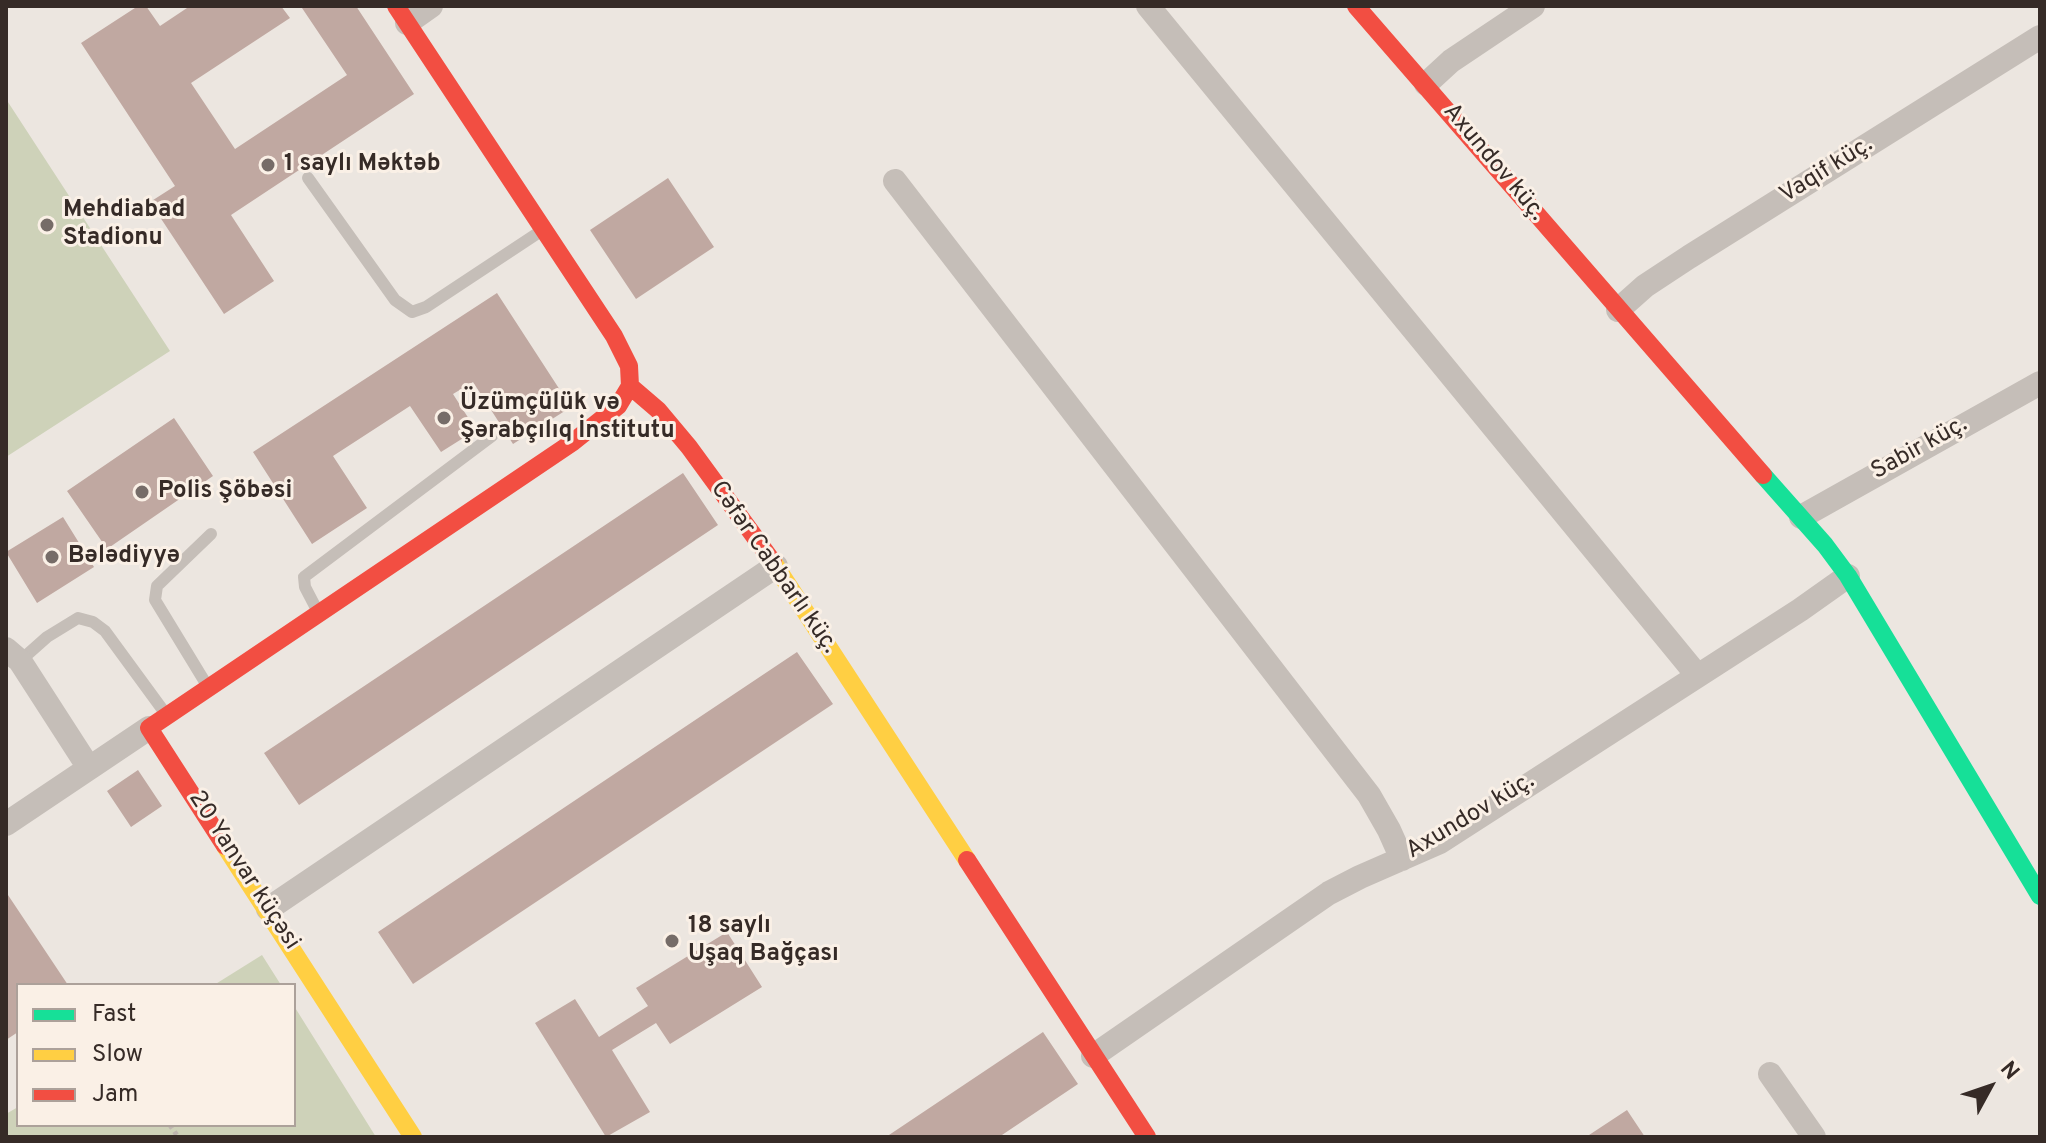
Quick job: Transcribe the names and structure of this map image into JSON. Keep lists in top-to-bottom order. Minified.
{"streets":{"street":["Axundov küç.","Vaqif küç.","Sabir küç.","Cəfər Cabbarlı küç.","20 Yanvar küçəsi"]},"crossings":[["Axundov küç.","Vaqif küç."],["Axundov küç.","Sabir küç."],["Axundov küç.","Cəfər Cabbarlı küç."]],"places":["1 saylı Məktəb","Mehdiabad Stadionu","Üzümçülük və Şərabçılıq İnstitutu","Polis Şöbəsi","Bələdiyyə","18 saylı Uşaq Bağçası"],"legend":["Fast","Slow","Jam"],"north":"top right"}
